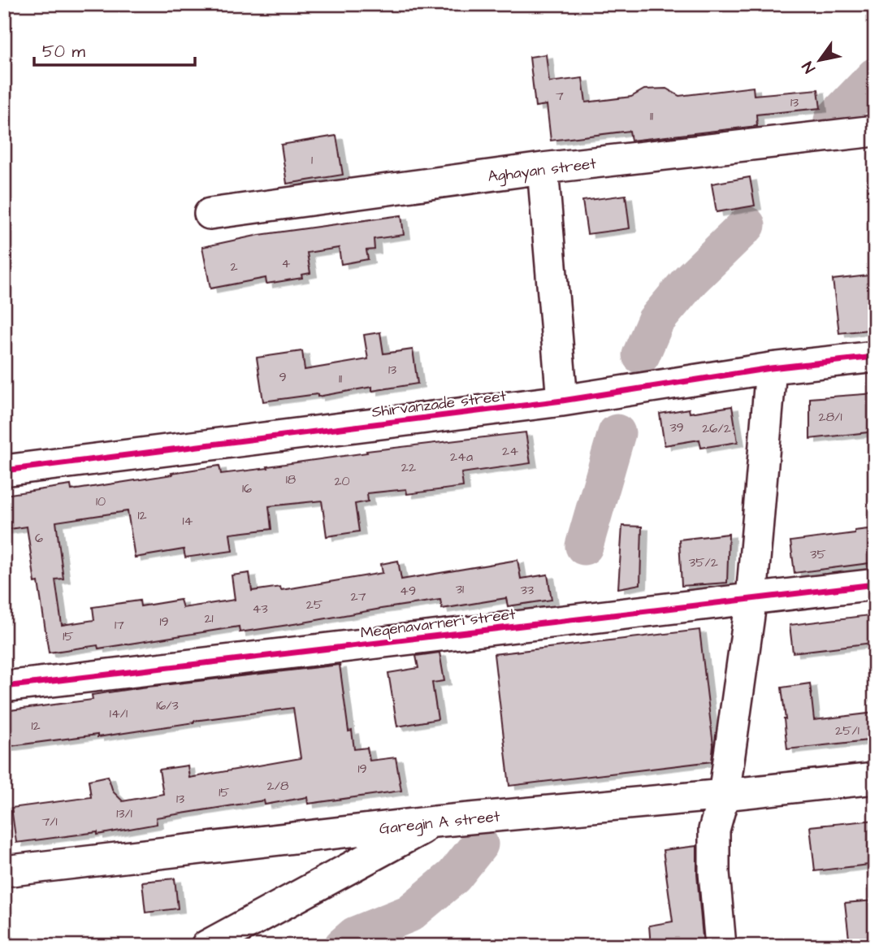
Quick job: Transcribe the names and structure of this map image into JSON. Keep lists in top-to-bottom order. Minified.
{"streets":{"street":["Aghayan street","Shirvanzade street","Meqenavarneri street","Garegin A street"]},"house_numbers":["7","13","11","1","4","2","13","9","11","28/1","39","26/2","24","24a","22","18","20","16","10","12","14","6","35","35/2","31","33","49","27","25","43","21","19","17","15","16/3","14/1","12","25/1","19","2/8","15","13","13/1","7/1"],"scale_bar":"50 m","north":"bottom left"}
